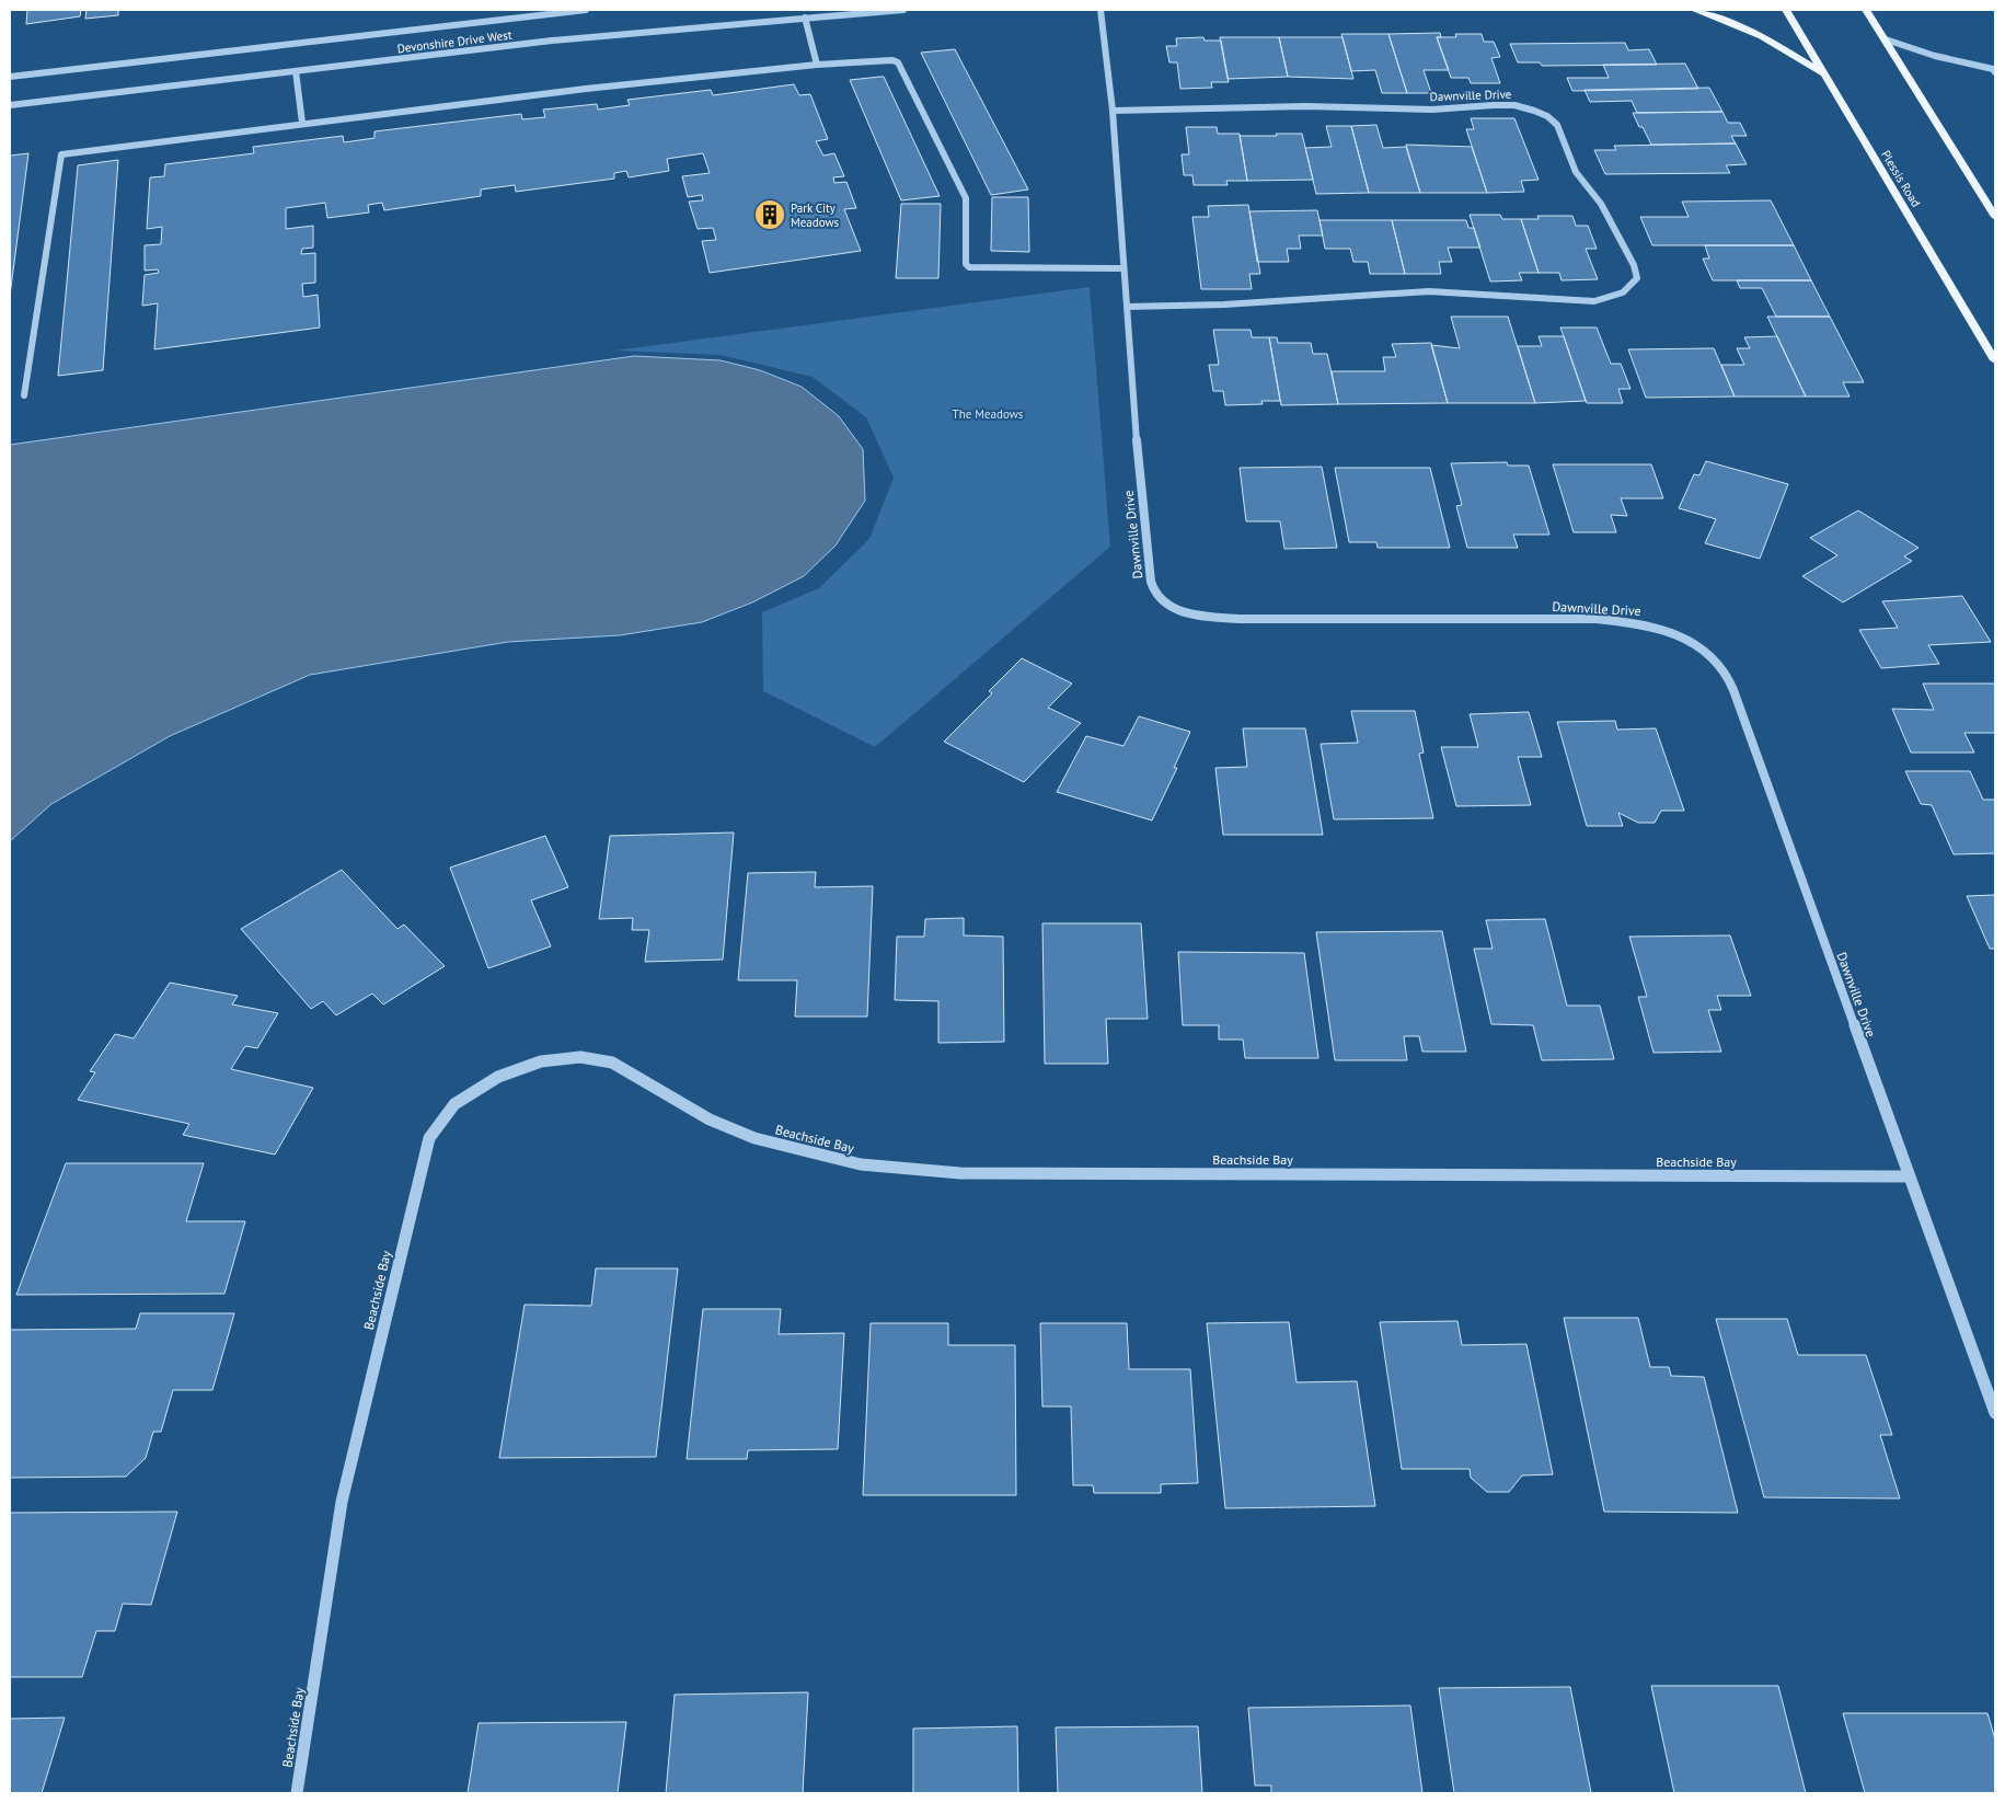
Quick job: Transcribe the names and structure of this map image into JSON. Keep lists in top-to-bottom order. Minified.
{"streets":{"main road":["Plessis Road"],"street":["Devonshire Drive West","Dawnville Drive","Beachside Bay"]},"crossings":[["Dawnville Drive","Beachside Bay"]],"parks":["The Meadows"],"places":{"building":["Park City Meadows"]}}
